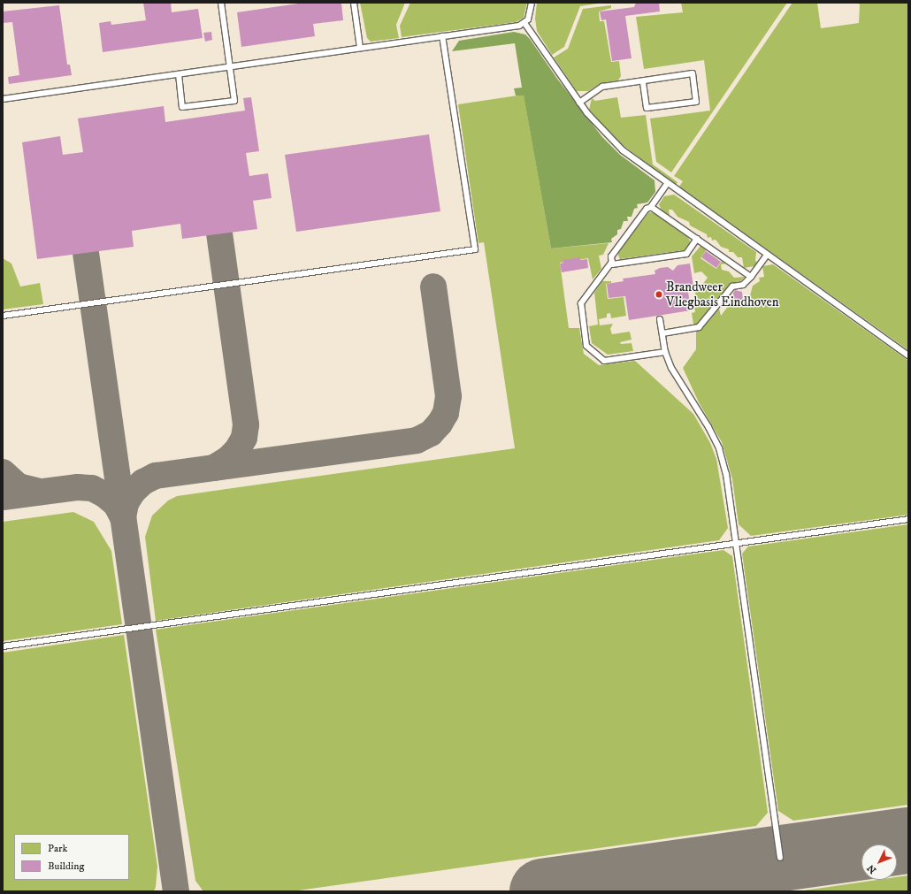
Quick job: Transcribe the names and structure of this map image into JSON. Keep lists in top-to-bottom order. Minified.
{"places":["Brandweer Vliegbasis Eindhoven"],"legend":["Park","Building"],"north":"bottom left"}
